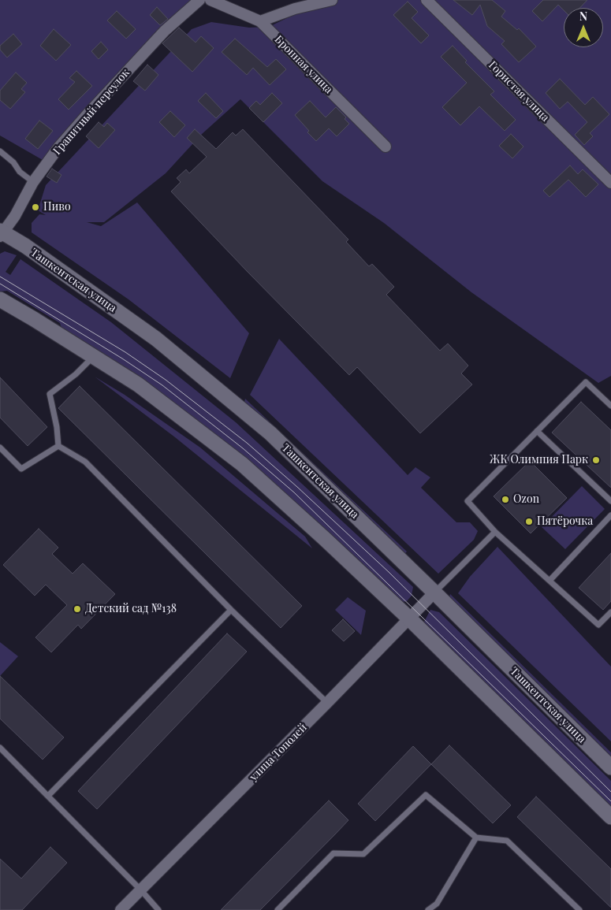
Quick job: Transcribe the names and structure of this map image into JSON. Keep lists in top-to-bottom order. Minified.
{"streets":{"main road":["Ташкентская улица"],"street":["Бронная улица","Гористая улица","Гранитный переулок","улица Тополей"]},"crossings":[["Гранитный переулок","Ташкентская улица"],["Ташкентская улица","улица Тополей"]],"places":["Пиво","ЖК Олимпия Парк","Ozon","Пятёрочка","Детский сад №138"],"north":"top"}
